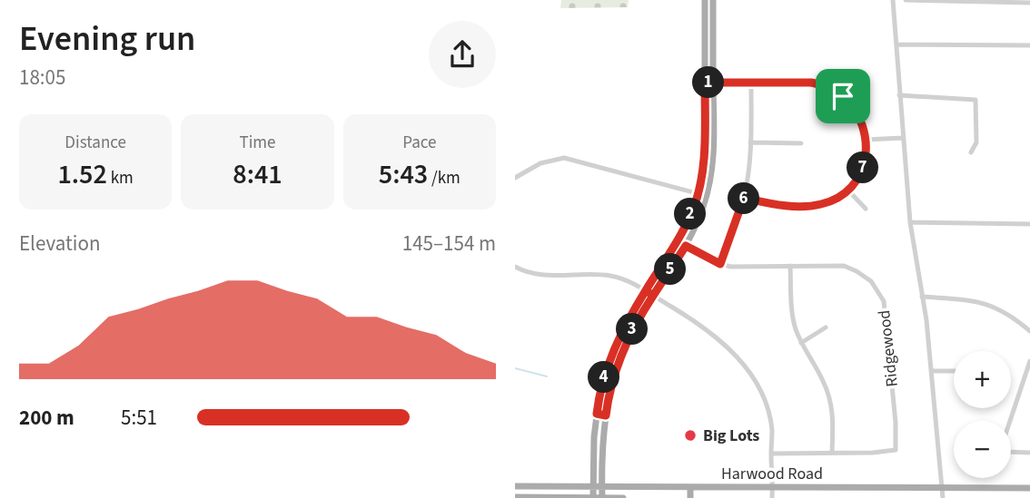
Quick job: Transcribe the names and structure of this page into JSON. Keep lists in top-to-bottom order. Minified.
{"streets":{"main road":["Harwood Road"],"street":["Ridgewood"]},"places":["Big Lots"],"page":{"heading":["Evening run","18:05"],"pins":["1","7","6","2","5","3","4"],"stats":[["Distance","1.52 km"],["Time","8:41"],["Pace","5:43 /km"]],"chart":["Elevation","145–154 m"],"map_buttons":["+","−"],"list":[{"name":"200 m","note":"5:51"}]}}
